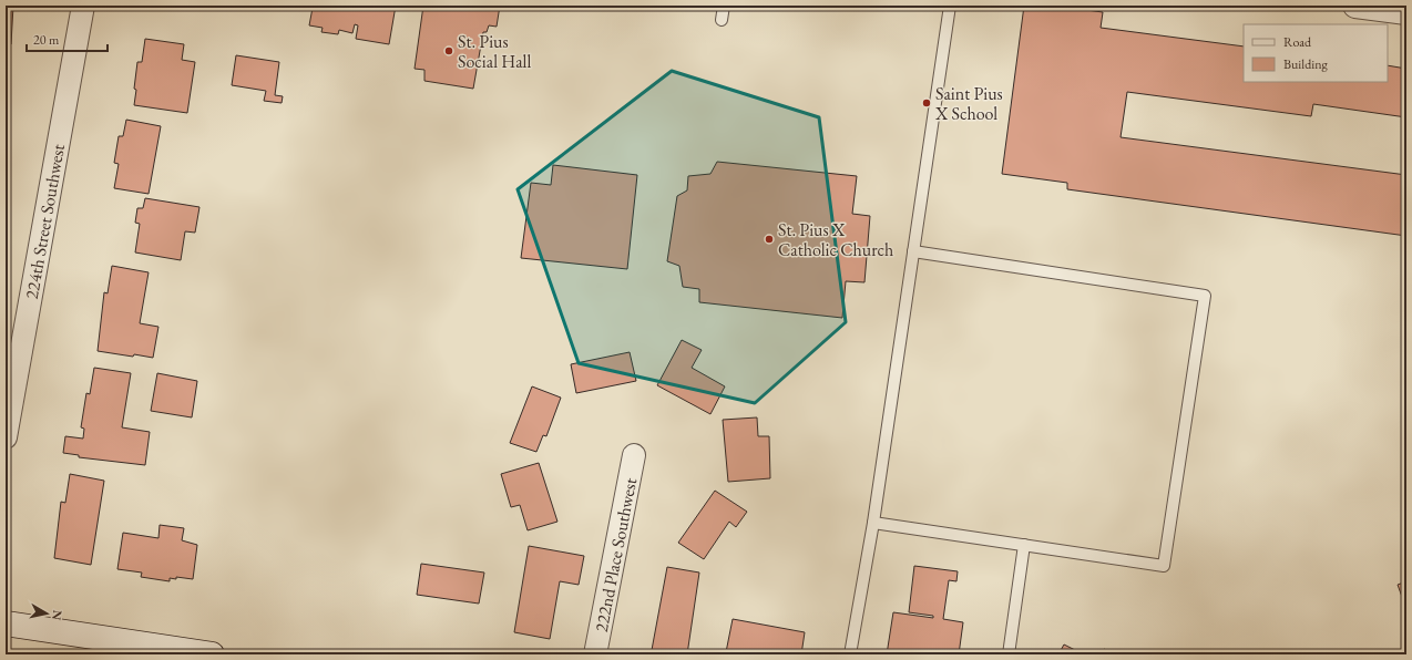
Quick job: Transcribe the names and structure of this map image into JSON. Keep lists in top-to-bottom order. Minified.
{"streets":{"street":["224th Street Southwest","222nd Place Southwest"]},"places":["St. Pius Social Hall","Saint Pius X School","St. Pius X Catholic Church"],"legend":["Road","Building"],"scale_bar":"20 m","north":"right"}
